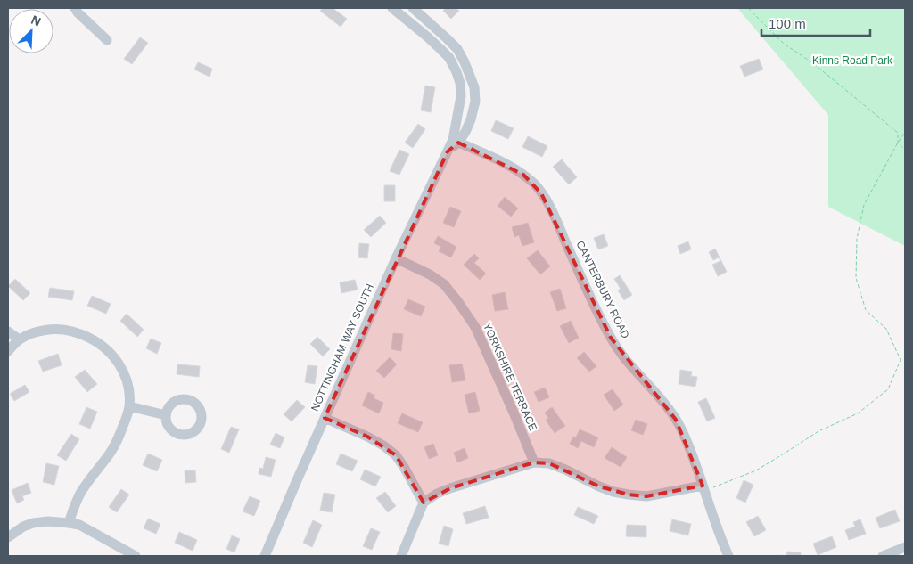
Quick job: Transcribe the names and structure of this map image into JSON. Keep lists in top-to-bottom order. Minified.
{"streets":{"street":["CANTERBURY ROAD","NOTTINGHAM WAY SOUTH","YORKSHIRE TERRACE"]},"crossings":[["CANTERBURY ROAD","NOTTINGHAM WAY SOUTH"],["NOTTINGHAM WAY SOUTH","YORKSHIRE TERRACE"]],"parks":["Kinns Road Park"],"scale_bar":"100 m","north":"top right"}
